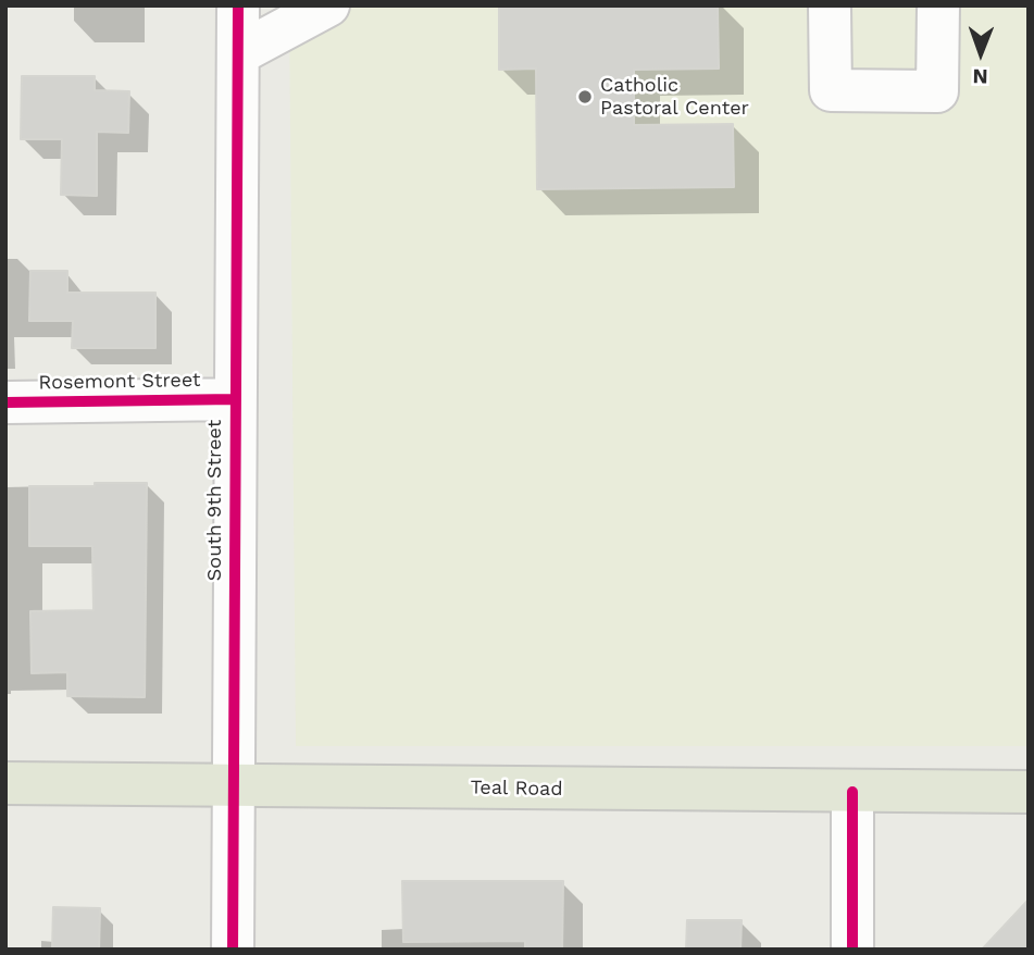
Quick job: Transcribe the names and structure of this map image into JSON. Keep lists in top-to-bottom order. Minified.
{"streets":{"main road":["Teal Road"],"street":["Rosemont Street","South 9th Street"]},"crossings":[["Rosemont Street","South 9th Street"],["South 9th Street","Teal Road"]],"places":["Catholic Pastoral Center"],"north":"bottom"}
